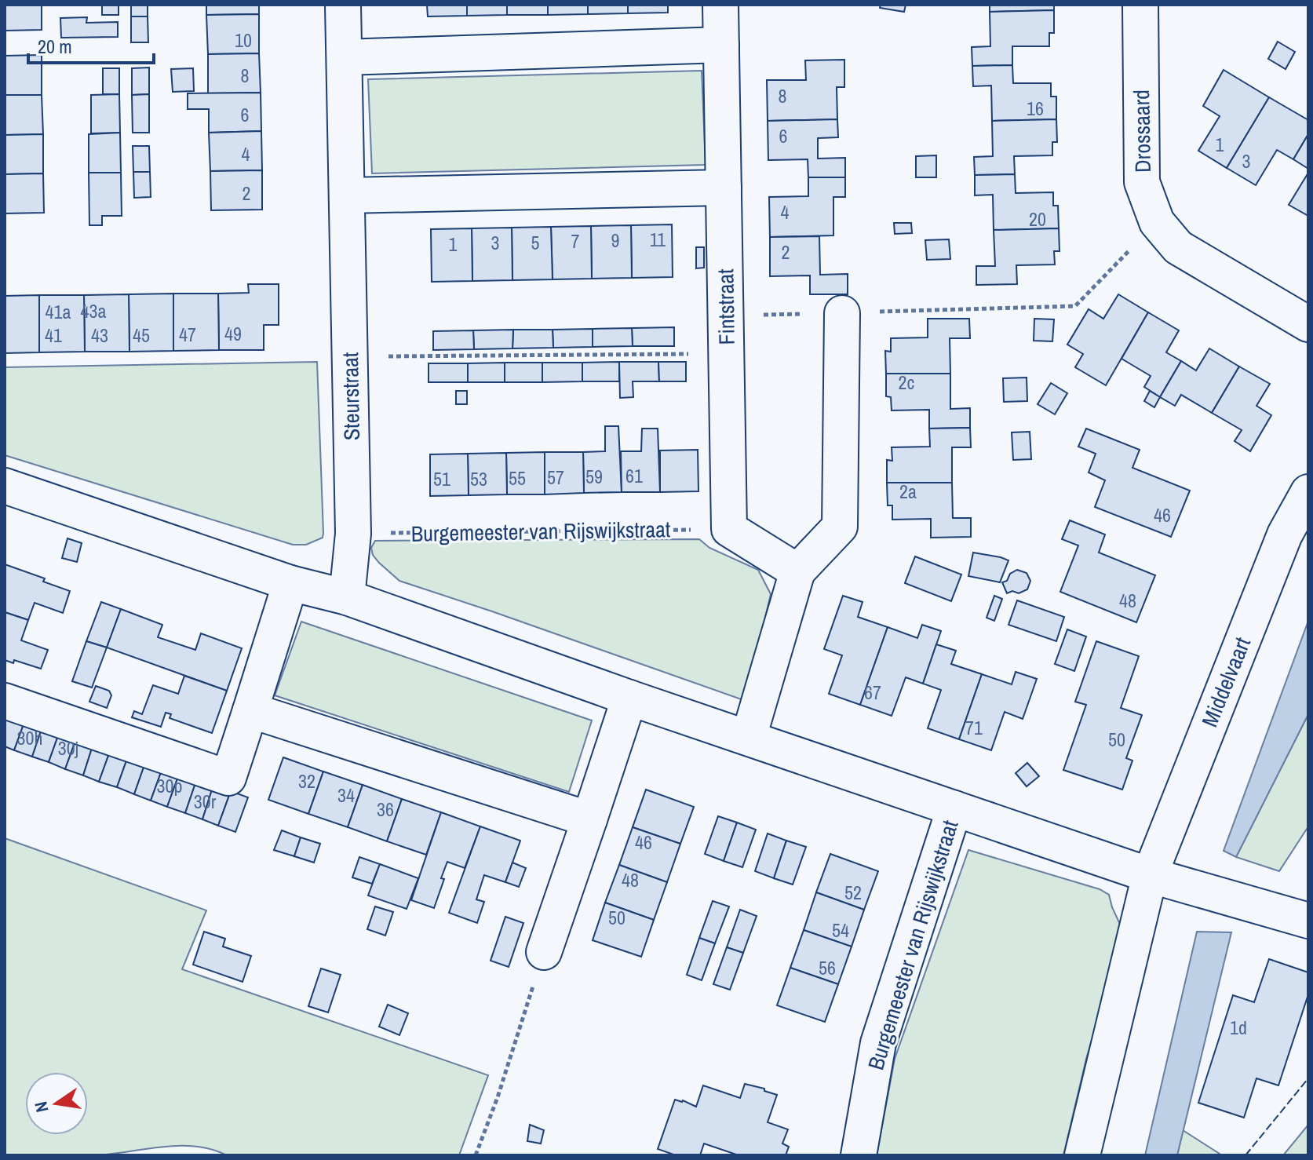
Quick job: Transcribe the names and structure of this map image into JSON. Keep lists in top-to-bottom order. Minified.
{"streets":{"street":["Drossaard","Fintstraat","Steurstraat","Burgemeester van Rijswijkstraat","Middelvaart"]},"crossings":[["Fintstraat","Burgemeester van Rijswijkstraat"],["Steurstraat","Burgemeester van Rijswijkstraat"],["Burgemeester van Rijswijkstraat","Middelvaart"]],"house_numbers":["10","8","8","16","6","6","1","4","3","2","4","20","11","9","7","3","5","1","2","43a","41a","49","47","41","43","45","2c","61","59","57","55","51","53","2a","46","48","67","71","30h","50","30j","32","30p","34","30r","36","46","48","52","50","54","56","1d"],"scale_bar":"20 m","north":"left"}
